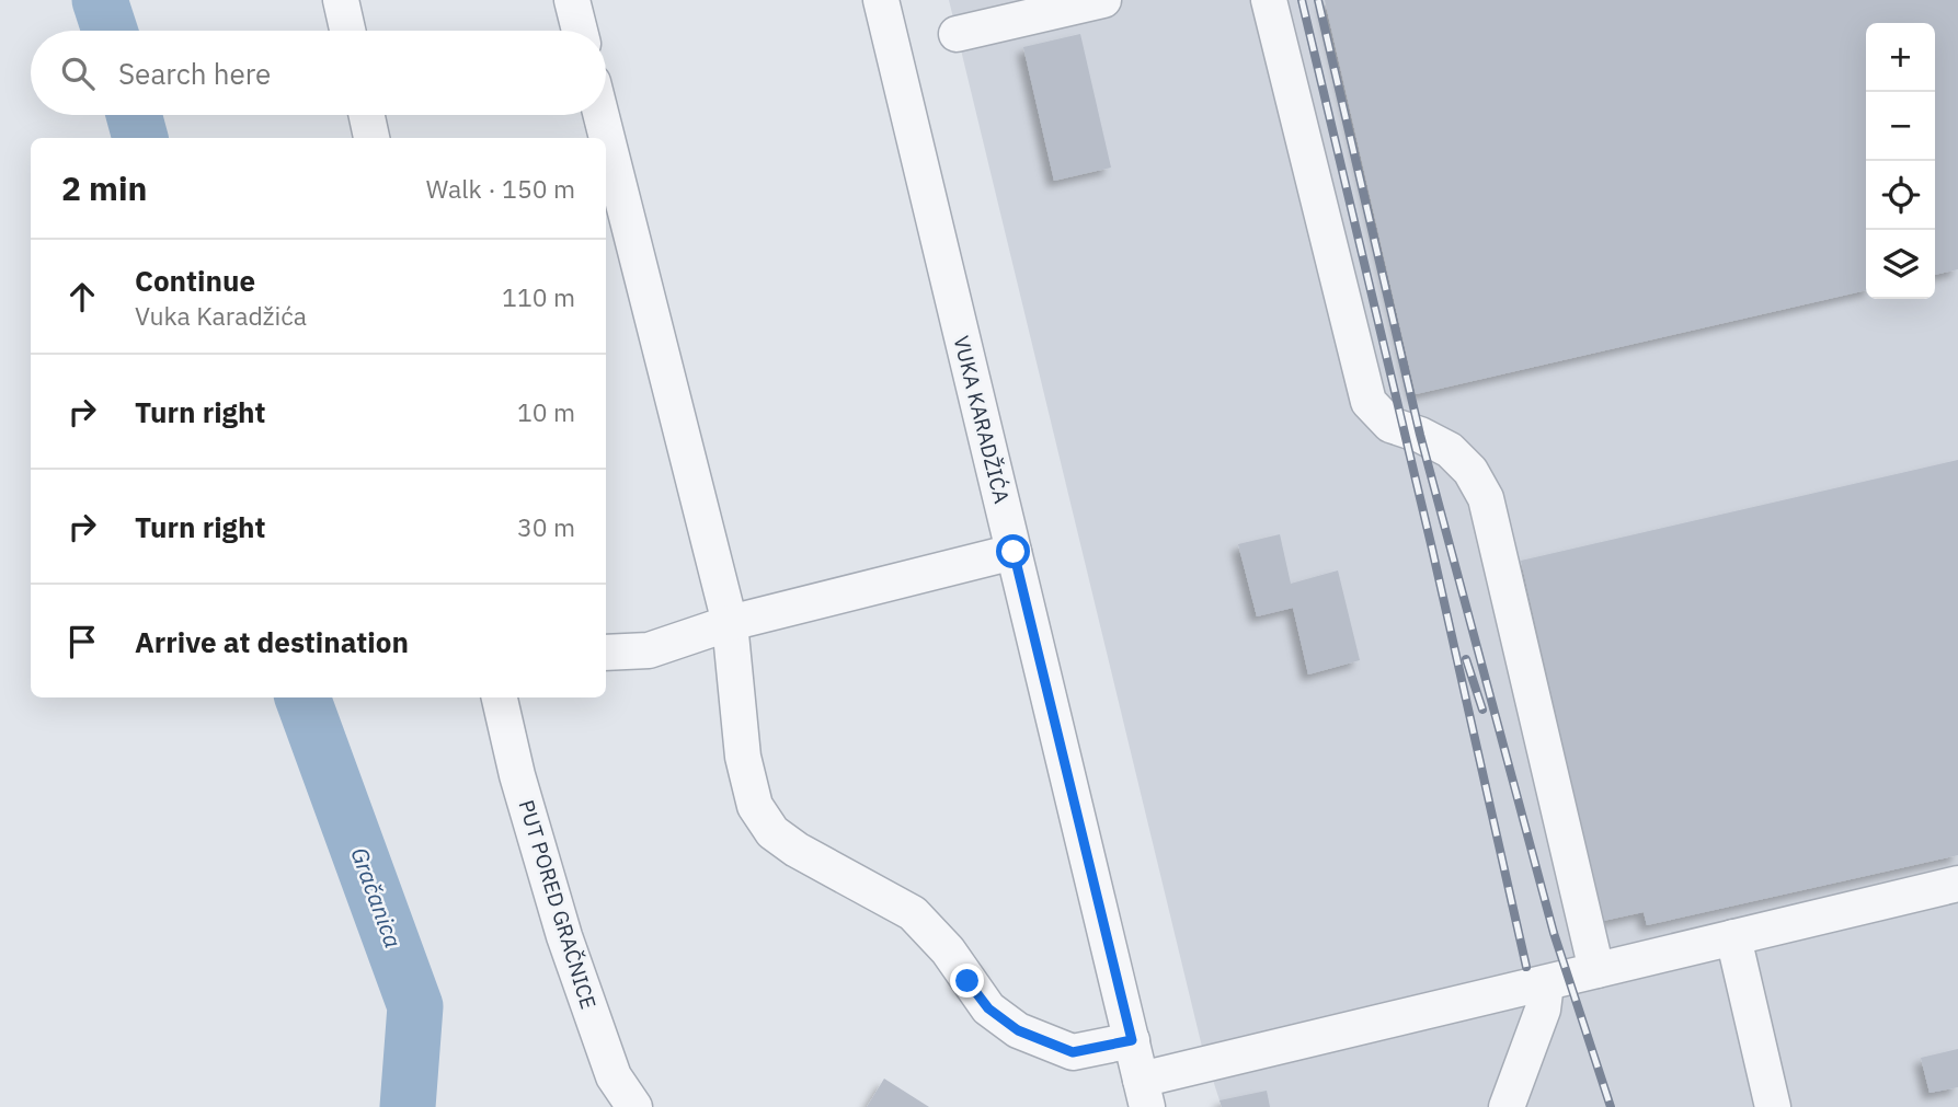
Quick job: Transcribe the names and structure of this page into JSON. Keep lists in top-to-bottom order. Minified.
{"streets":{"street":["VUKA KARADŽIĆA","PUT PORED GRAČNICE"]},"water":["Gračanica"],"page":{"map_buttons":["+","−"],"search":"Search here","heading":["2 min","Walk · 150 m"],"list":[["Continue","Vuka Karadžića","110 m"],["Turn right","10 m"],["Turn right","30 m"],"Arrive at destination"]}}
